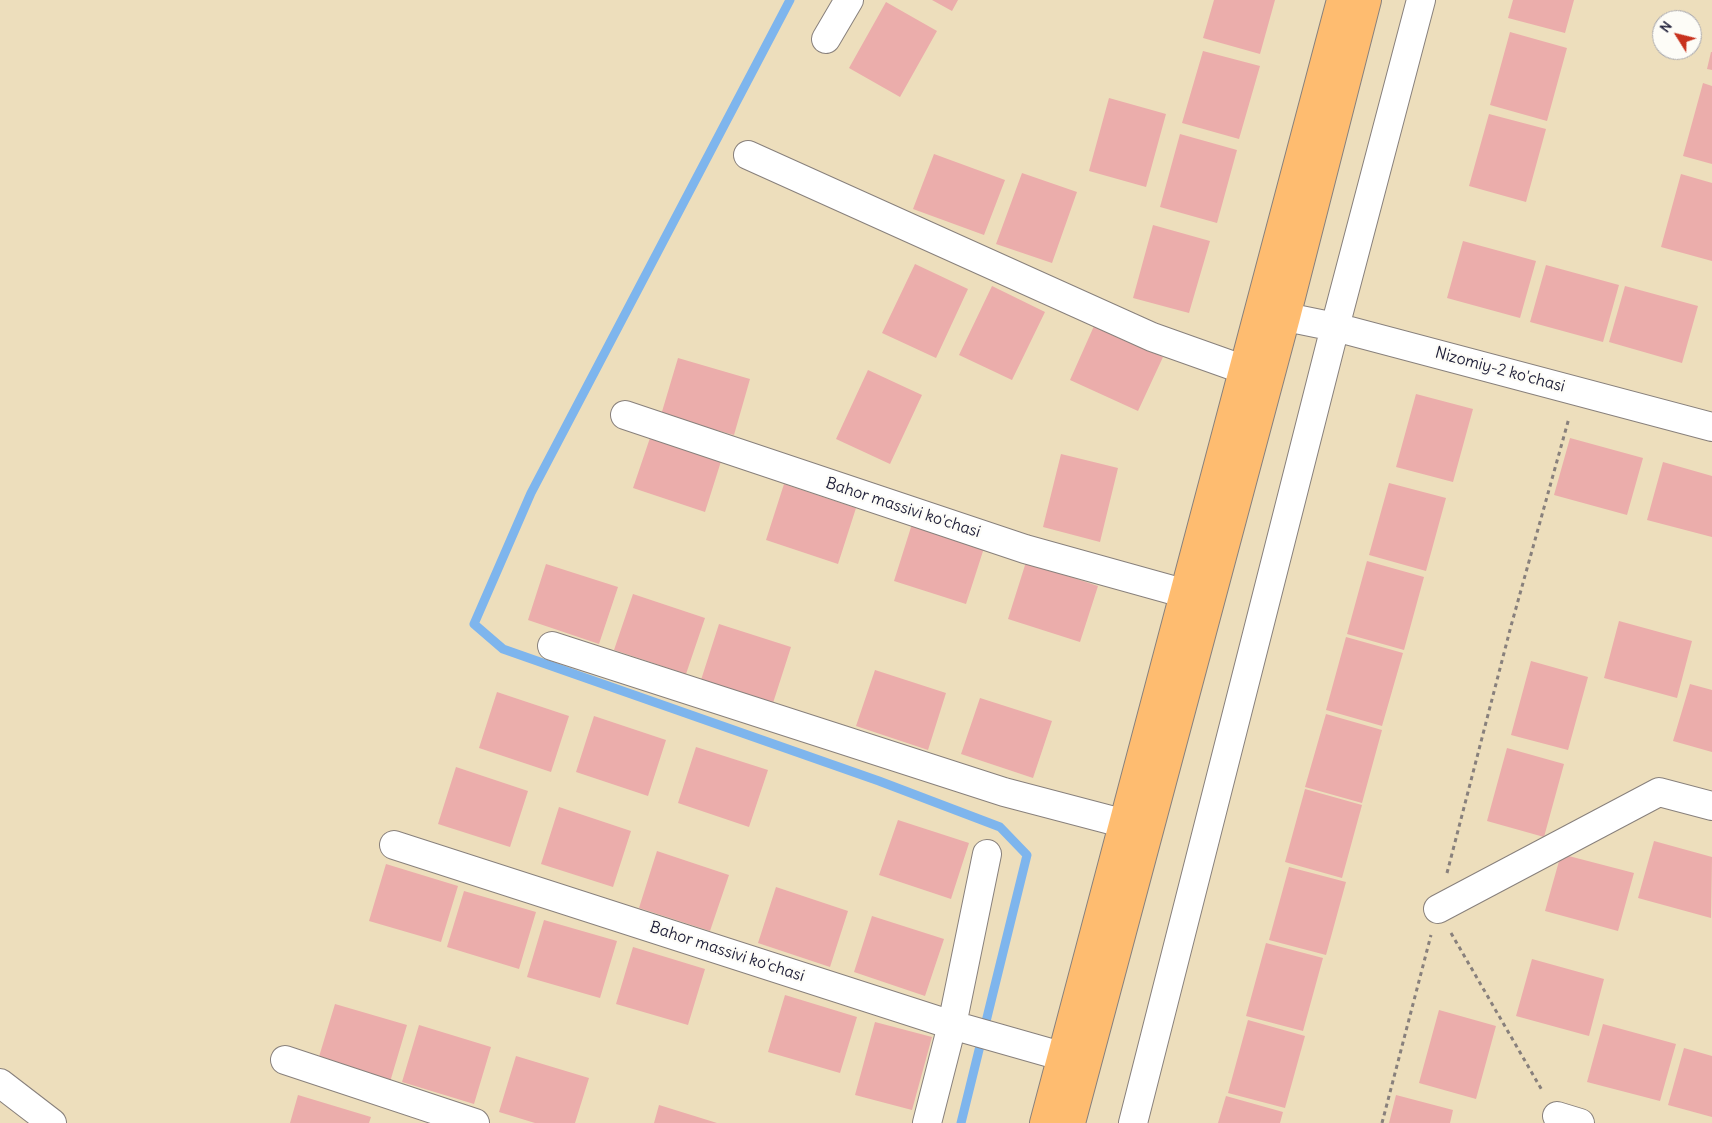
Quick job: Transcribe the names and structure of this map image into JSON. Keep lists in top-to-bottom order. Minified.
{"streets":{"street":["Nizomiy-2 ko'chasi","Bahor massivi ko'chasi"]},"north":"top left"}
